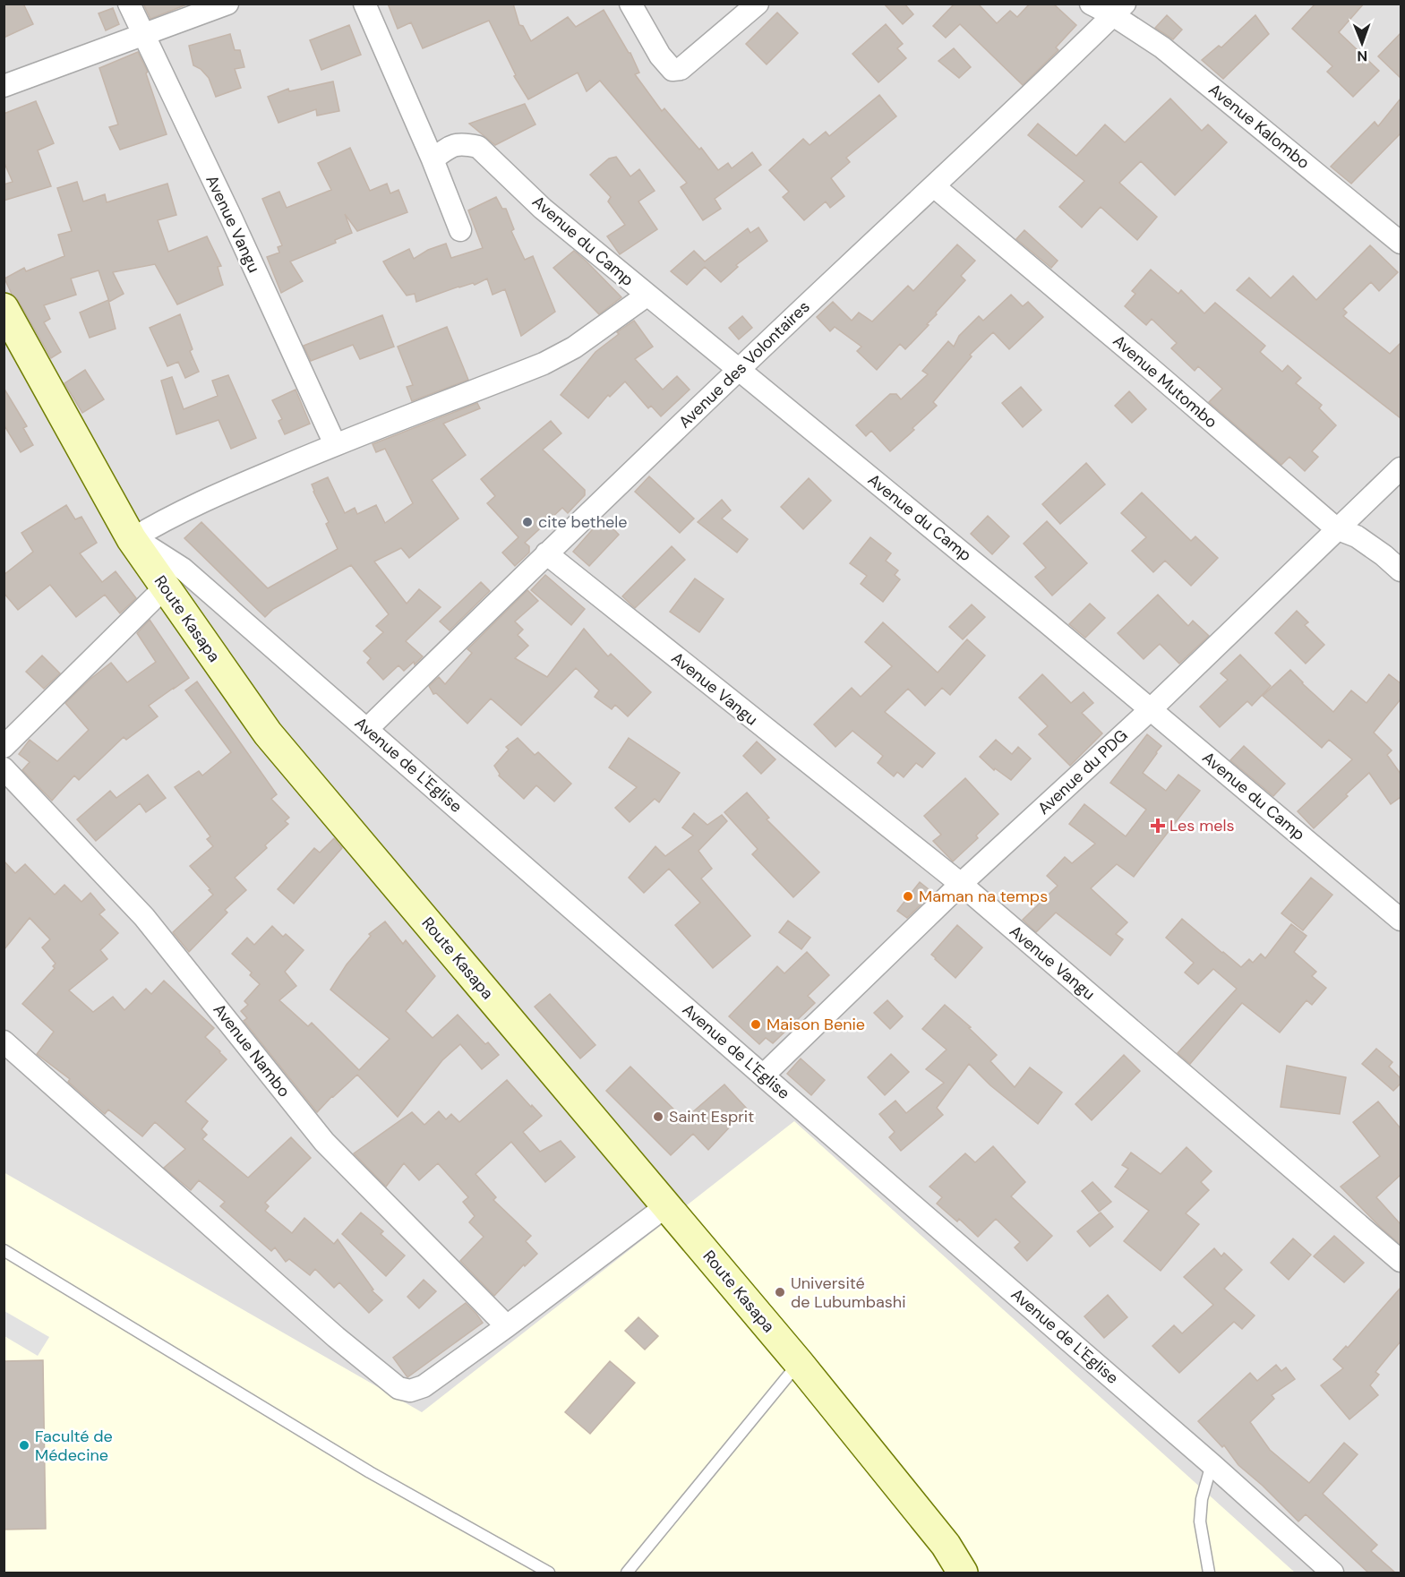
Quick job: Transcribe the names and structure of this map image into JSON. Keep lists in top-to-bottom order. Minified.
{"streets":{"main road":["Route Kasapa"],"street":["Avenue Kalombo","Avenue Vangu","Avenue du Camp","Avenue des Volontaires","Avenue Mutombo","Avenue de L'Eglise","Avenue du PDG","Avenue Nambo"]},"crossings":[["Avenue Kalombo","Avenue des Volontaires"],["Avenue Vangu","Avenue des Volontaires"],["Avenue Vangu","Avenue du PDG"],["Avenue du Camp","Avenue des Volontaires"],["Avenue du Camp","Avenue du PDG"],["Avenue des Volontaires","Avenue Mutombo"],["Avenue des Volontaires","Avenue de L'Eglise"],["Avenue Mutombo","Avenue du PDG"],["Route Kasapa","Avenue de L'Eglise"],["Avenue de L'Eglise","Avenue du PDG"]],"places":{"other":["cite bethele","Maman na temps","Maison Benie","Saint Esprit","Université de Lubumbashi","Faculté de Médecine"],"health":["Les mels"]},"north":"bottom"}
